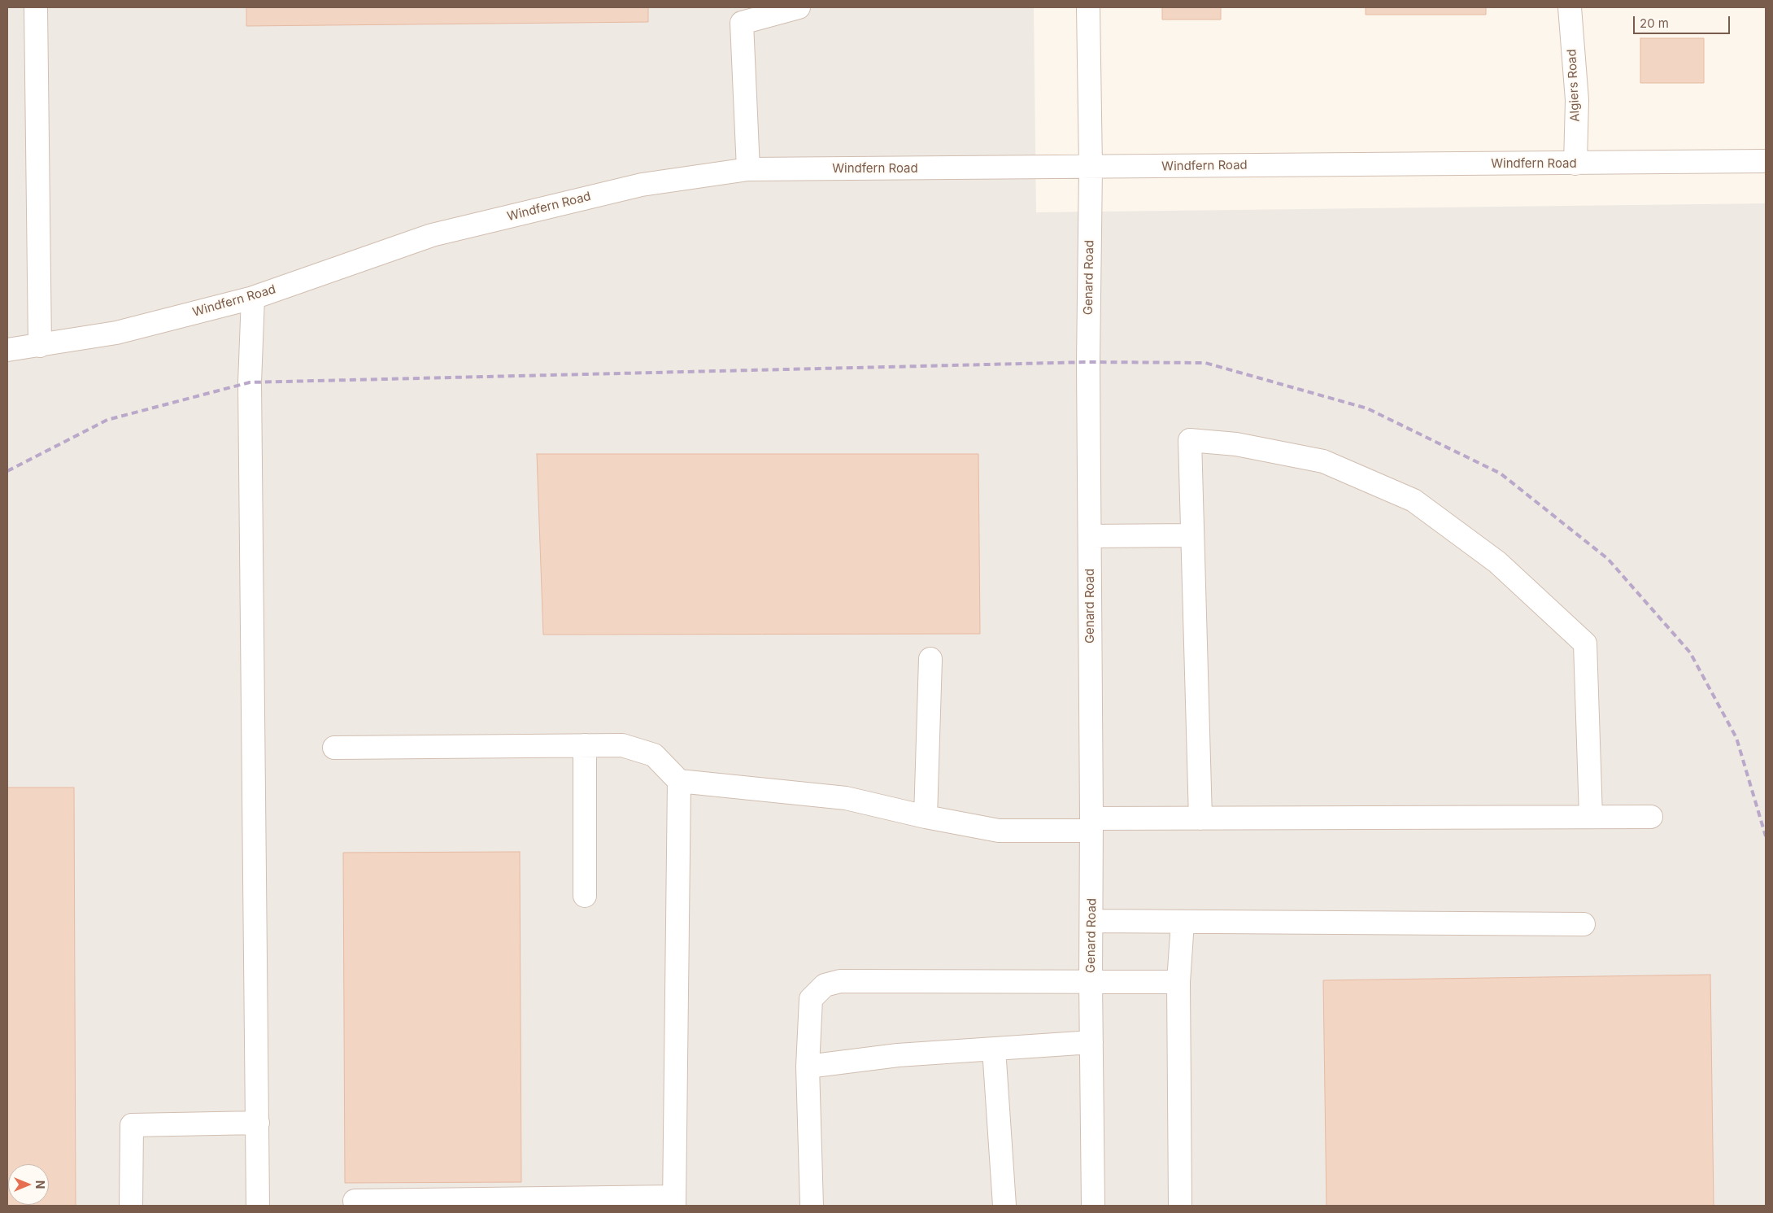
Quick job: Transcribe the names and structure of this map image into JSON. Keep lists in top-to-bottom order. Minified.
{"streets":{"street":["Algiers Road","Windfern Road","Genard Road"]},"crossings":[["Algiers Road","Windfern Road"],["Windfern Road","Genard Road"]],"scale_bar":"20 m","north":"right"}
